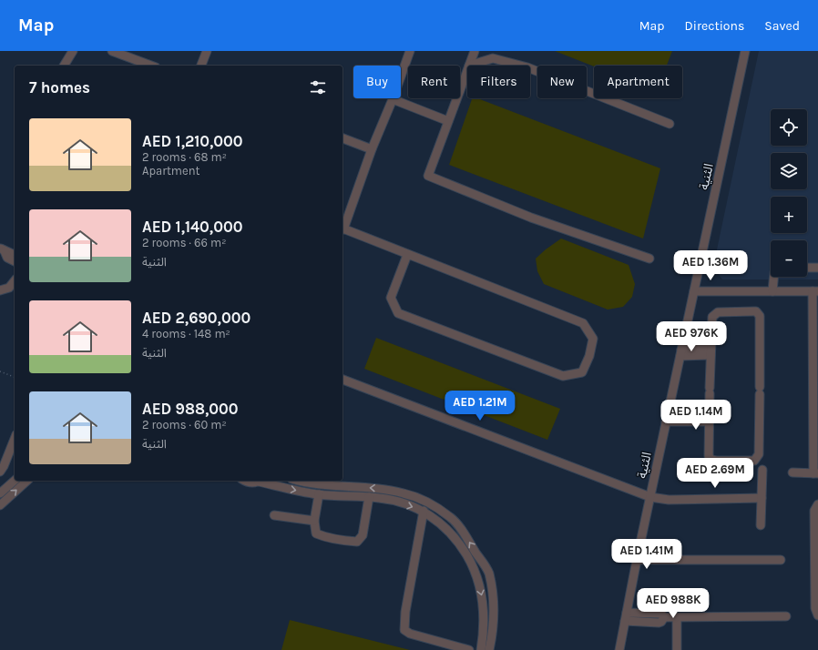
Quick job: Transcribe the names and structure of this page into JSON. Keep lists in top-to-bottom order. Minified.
{"streets":{"street":["الثنية"]},"page":{"header":"Map","nav":["Map","Directions","Saved"],"chip":["Buy","Rent","Filters","New","Apartment"],"heading":"7 homes","map_buttons":["+","−"],"list":[{"name":"AED 1,210,000","note":"2 rooms · 68 m² · Apartment"},{"name":"AED 1,140,000","note":"2 rooms · 66 m² · الثنية"},{"name":"AED 2,690,000","note":"4 rooms · 148 m² · الثنية"},{"name":"AED 988,000","note":"2 rooms · 60 m² · الثنية"}],"price":["AED 1.36M","AED 976K","AED 1.21M","AED 1.14M","AED 2.69M","AED 1.41M","AED 988K"]}}
